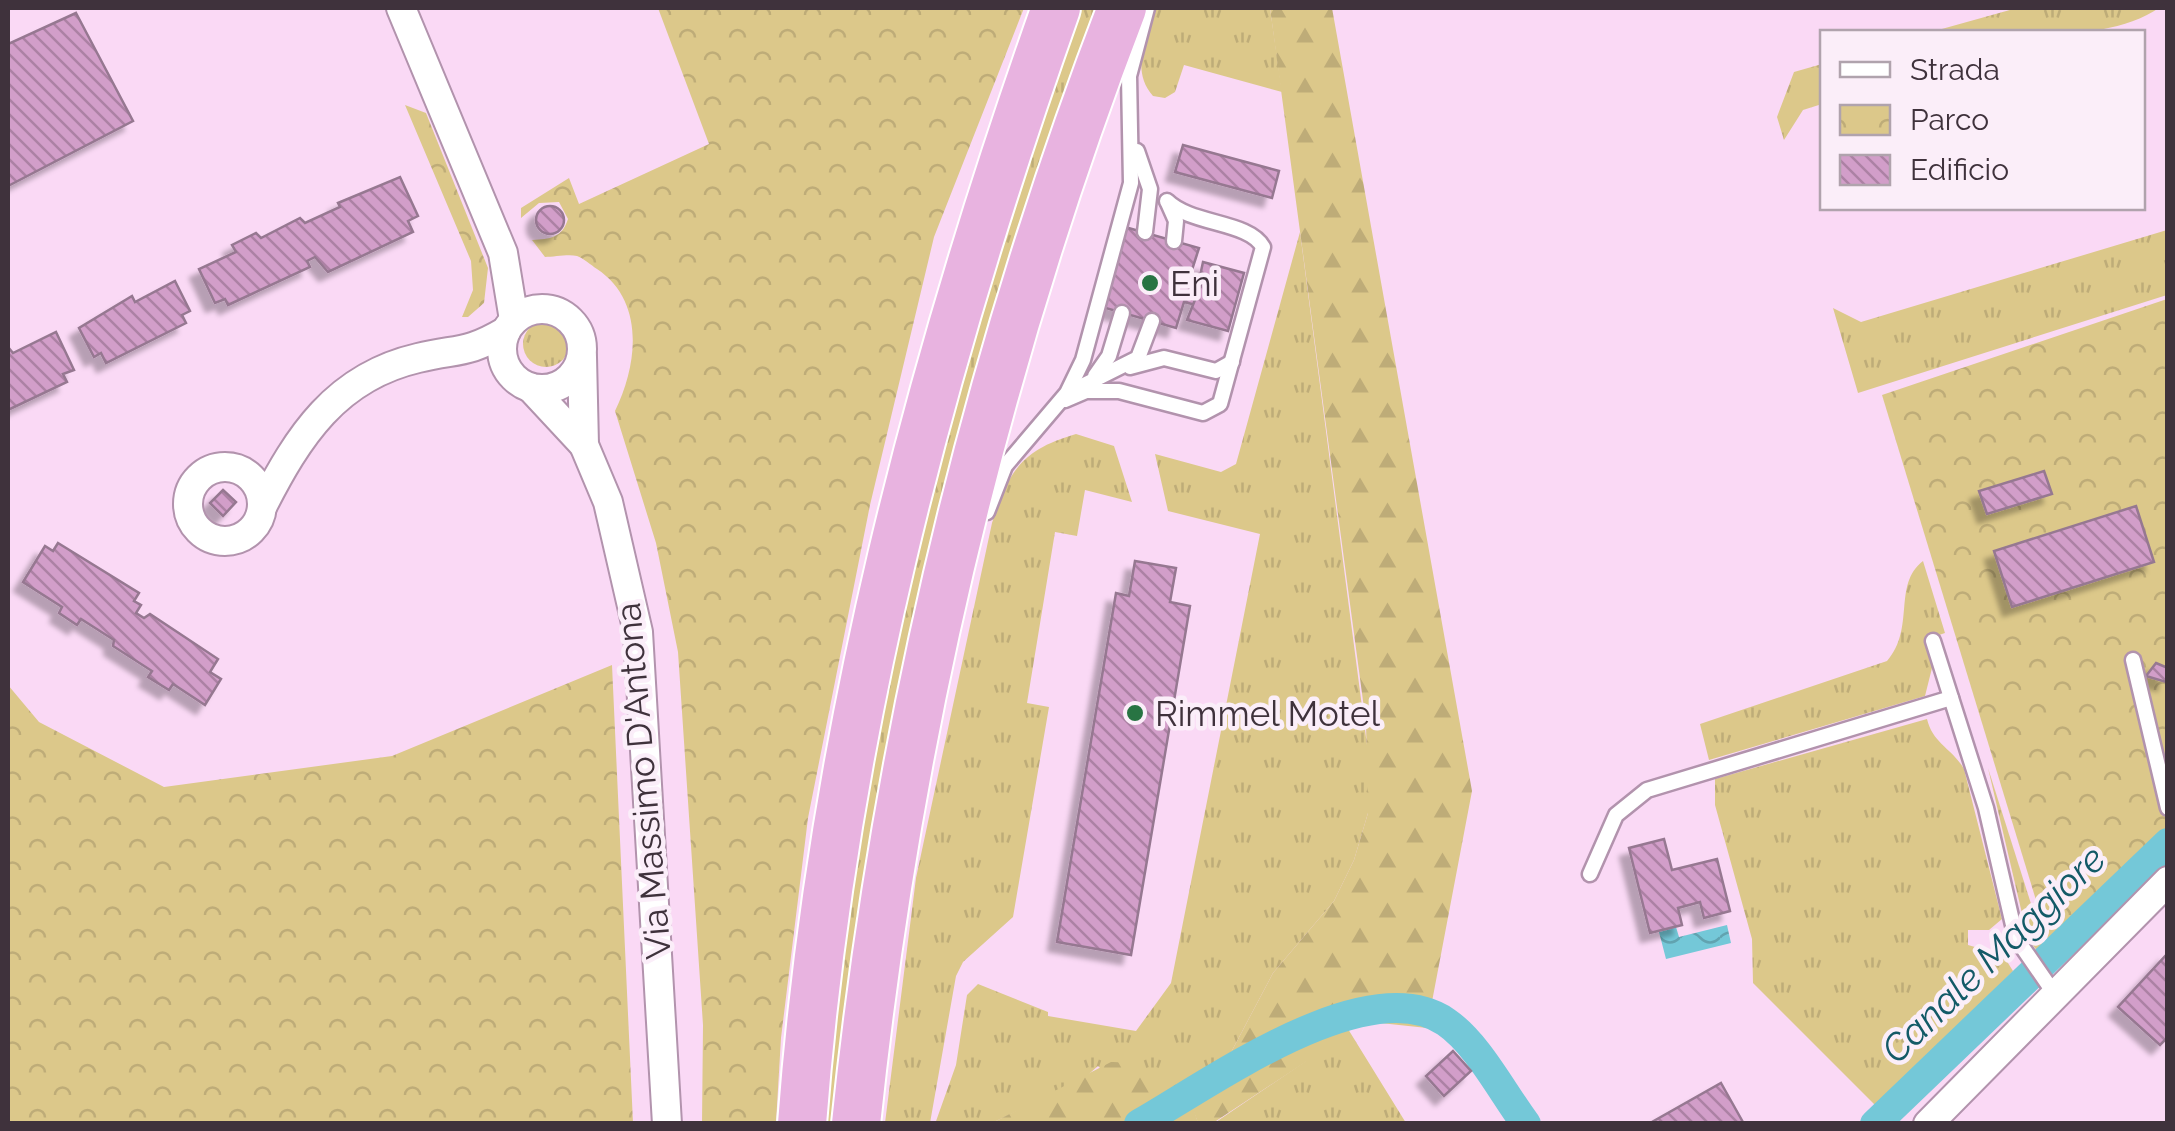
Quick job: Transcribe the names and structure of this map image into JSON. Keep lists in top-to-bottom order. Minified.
{"streets":{"street":["Via Massimo D'Antona"]},"water":["Canale Maggiore"],"places":["Eni","Rimmel Motel"],"legend":["Strada","Parco","Edificio"]}
